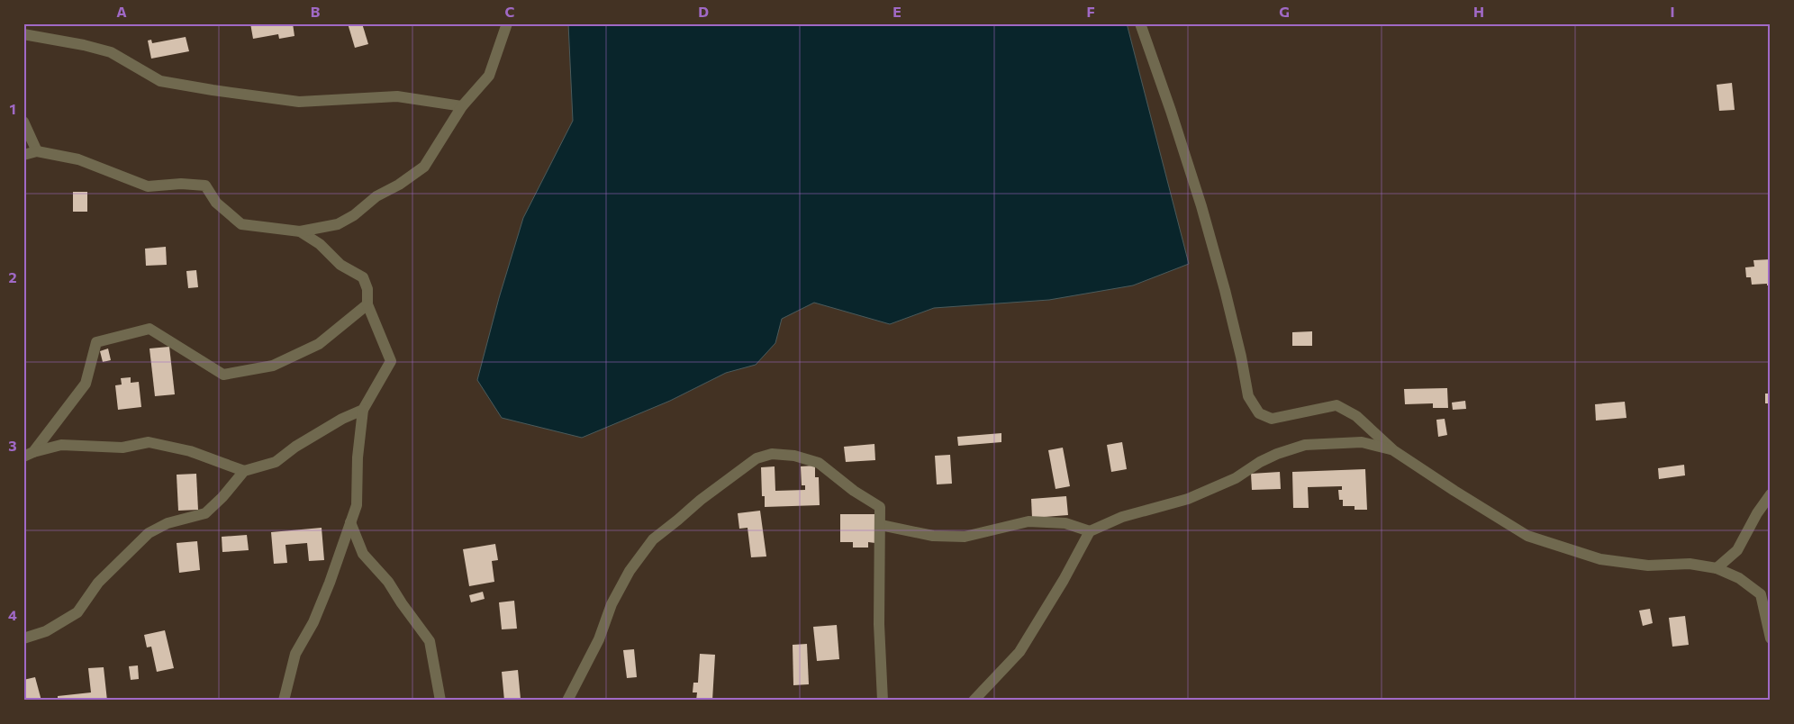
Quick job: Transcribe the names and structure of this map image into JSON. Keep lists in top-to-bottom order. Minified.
{"grid":{"columns":["A","B","C","D","E","F","G","H","I"],"rows":["1","2","3","4"]}}
